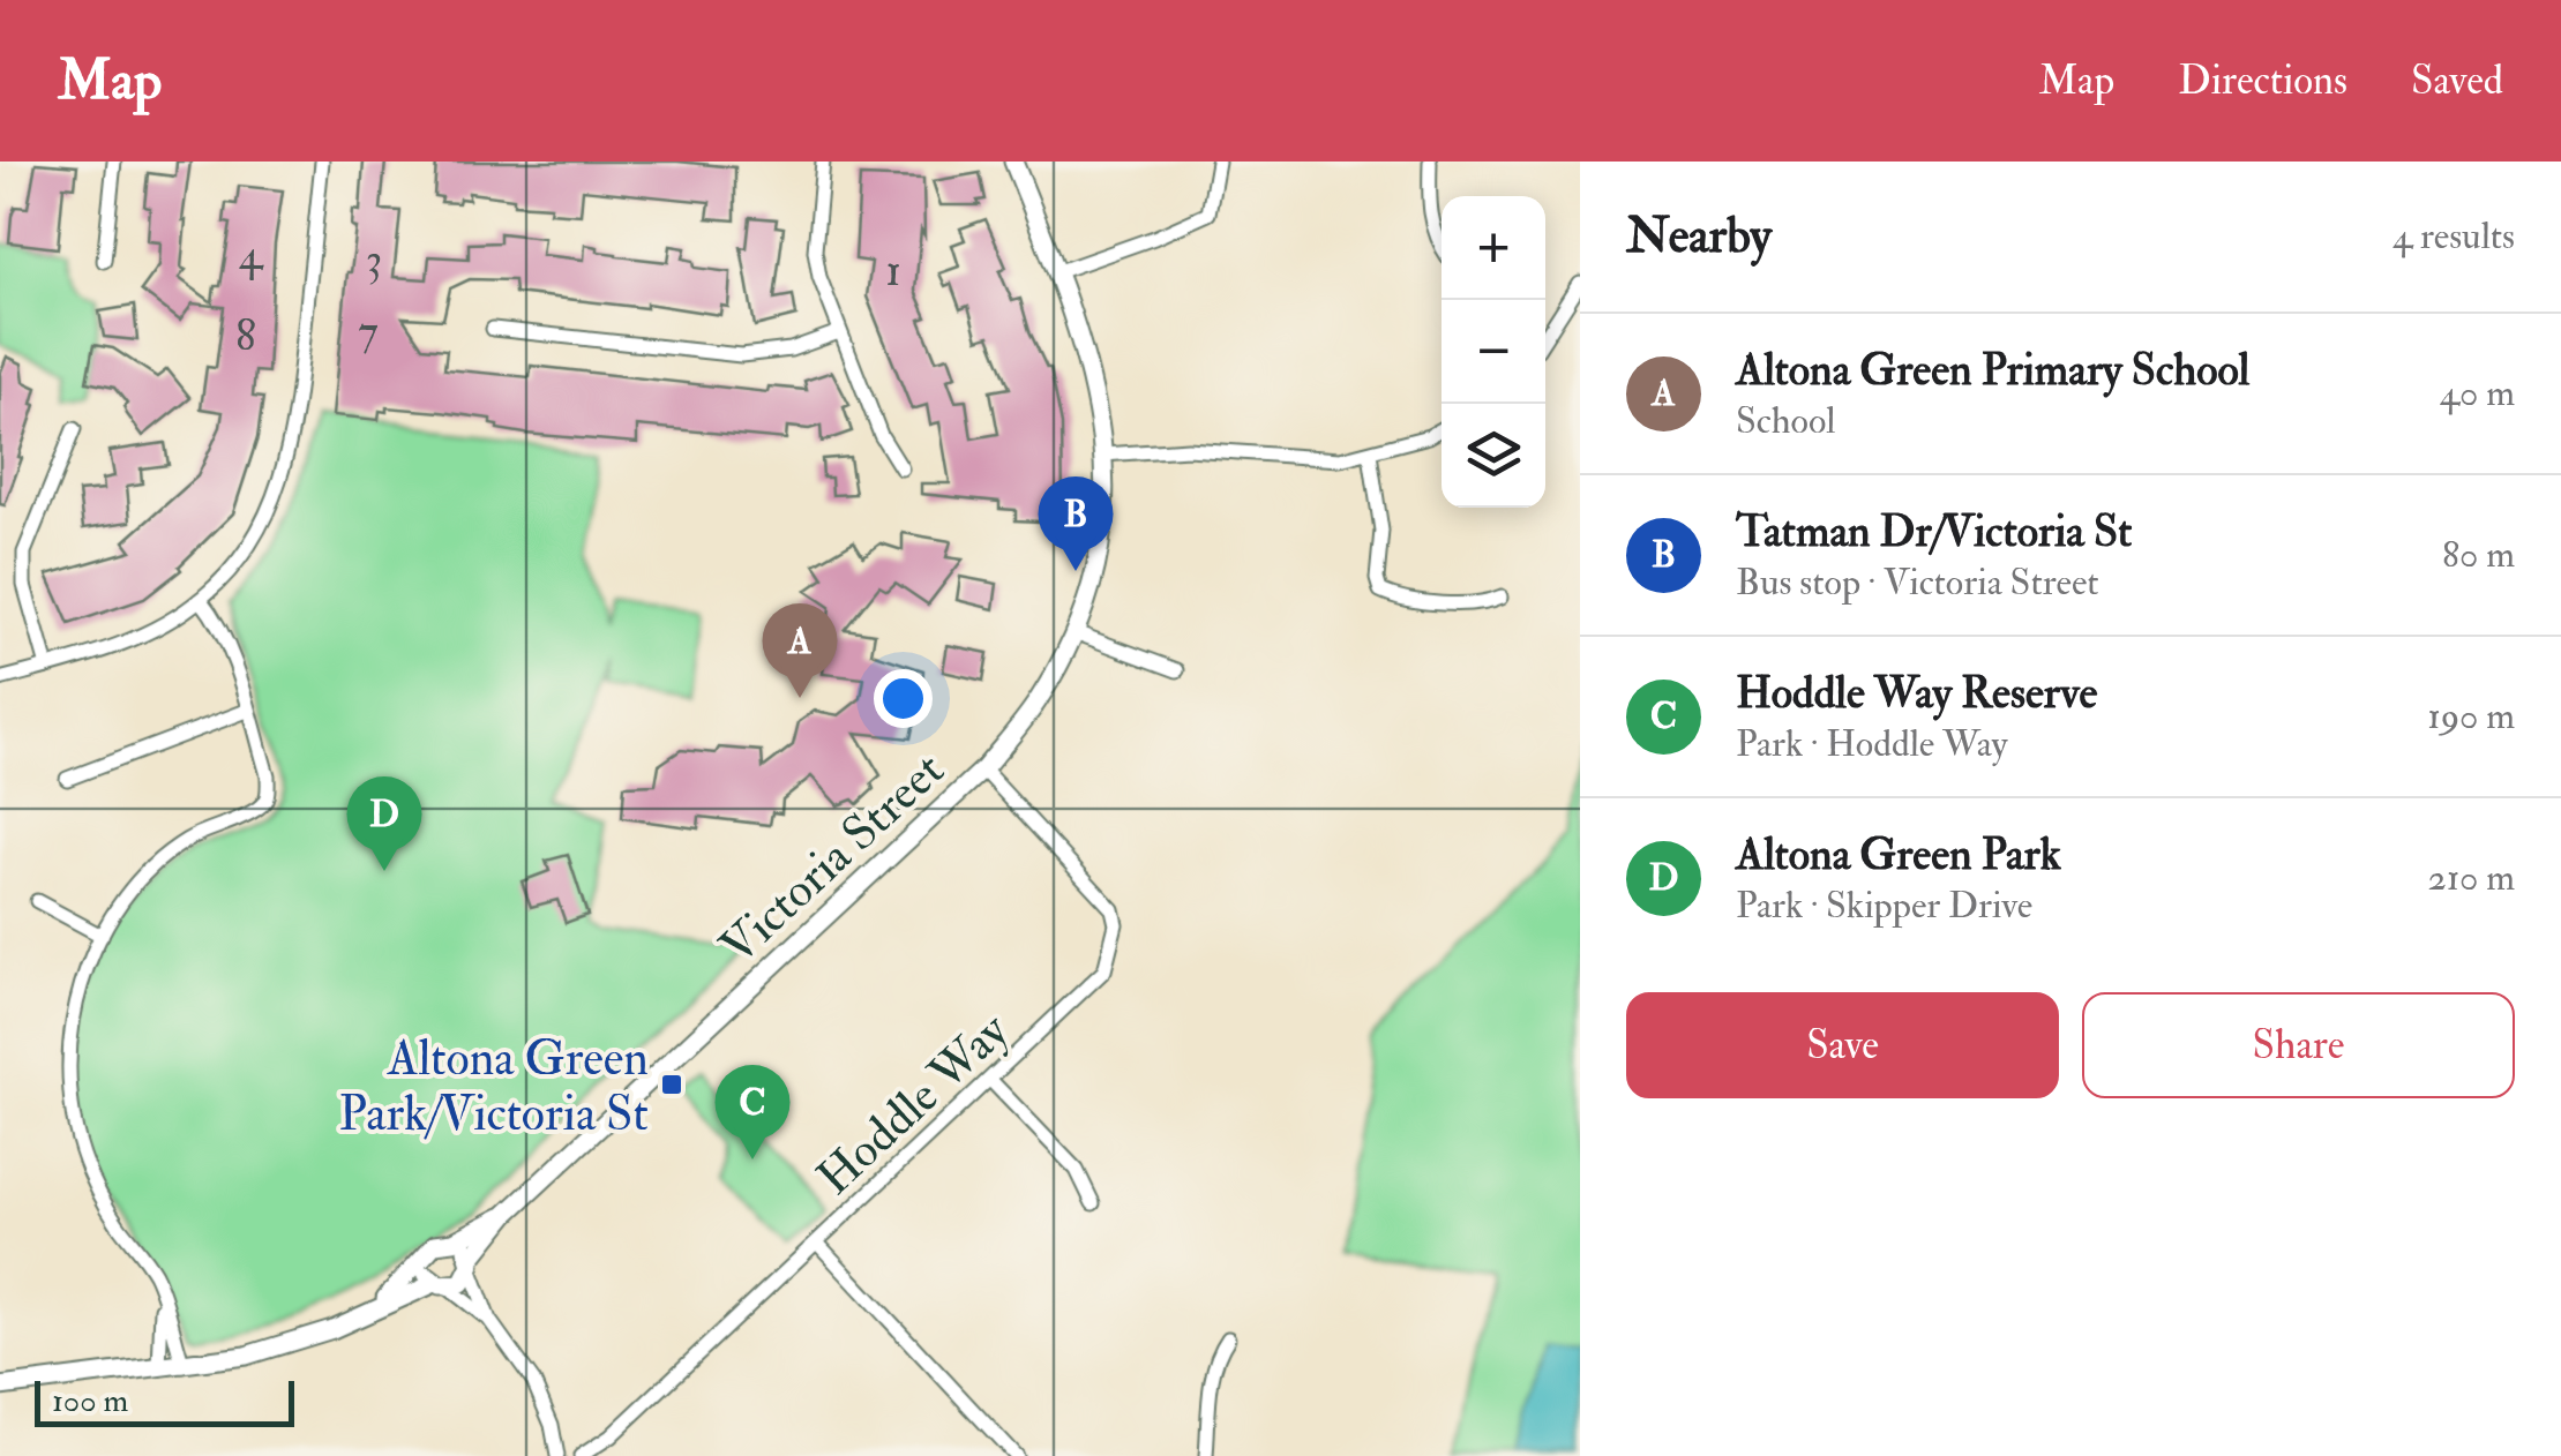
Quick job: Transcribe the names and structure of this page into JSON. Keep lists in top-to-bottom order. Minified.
{"streets":{"street":["Victoria Street","Hoddle Way"]},"crossings":[["Victoria Street","Hoddle Way"]],"places":{"transit":["Altona Green Park/Victoria St"]},"house_numbers":["4","3","1","7","8"],"scale_bar":"100 m","page":{"header":"Map","nav":["Map","Directions","Saved"],"heading":["Nearby","4 results"],"map_buttons":["+","−"],"list":[{"mark":"A","name":"Altona Green Primary School","note":"School","value":"40 m"},{"mark":"B","name":"Tatman Dr/Victoria St","note":"Bus stop · Victoria Street","value":"80 m"},{"mark":"C","name":"Hoddle Way Reserve","note":"Park · Hoddle Way","value":"190 m"},{"mark":"D","name":"Altona Green Park","note":"Park · Skipper Drive","value":"210 m"}],"pins":["B","A","D","C"],"buttons":["Save","Share"],"scale":"100 m"}}
